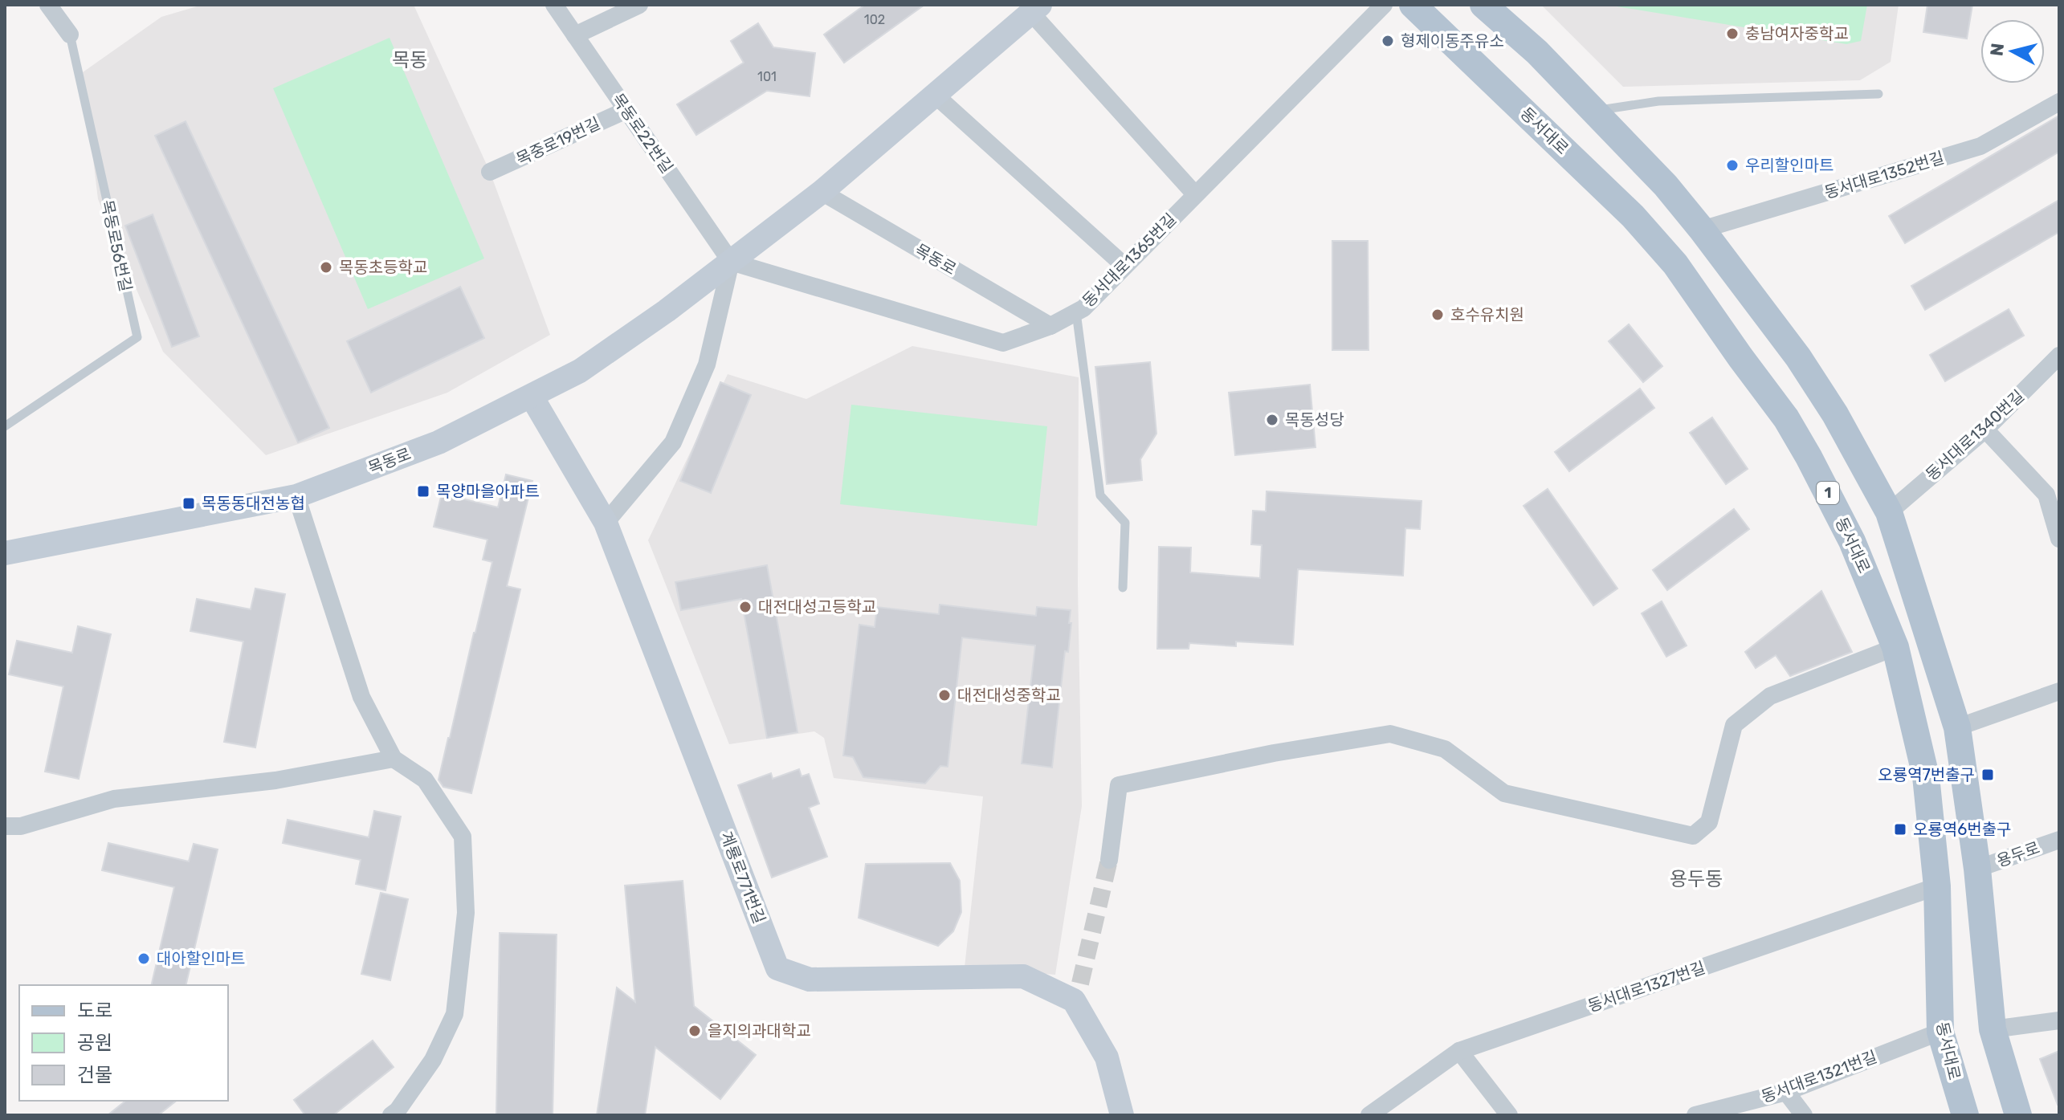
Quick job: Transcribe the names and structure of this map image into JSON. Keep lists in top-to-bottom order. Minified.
{"streets":{"main road":["동서대로","목동로","1","계룡로771번길"],"street":["목동로22번길","목중로19번길","동서대로1352번길","목동로56번길","동서대로1365번길","동서대로1340번길","용두로","동서대로1327번길","동서대로1321번길"]},"crossings":[["동서대로","동서대로1327번길"],["동서대로","동서대로1321번길"],["목동로22번길","목중로19번길"],["목동로22번길","목동로"],["목동로22번길","동서대로1365번길"],["목동로","동서대로1365번길"],["목동로","계룡로771번길"]],"districts":["목동","용두동"],"places":{"other":["충남여자중학교","형제이동주유소","우리할인마트","목동초등학교","호수유치원","목동성당","대전대성고등학교","대전대성중학교","대아할인마트","을지의과대학교"],"transit":["목양마을아파트","목동동대전농협","오룡역7번출구","오룡역6번출구"]},"house_numbers":["102","101"],"legend":["도로","공원","건물"],"north":"left"}
